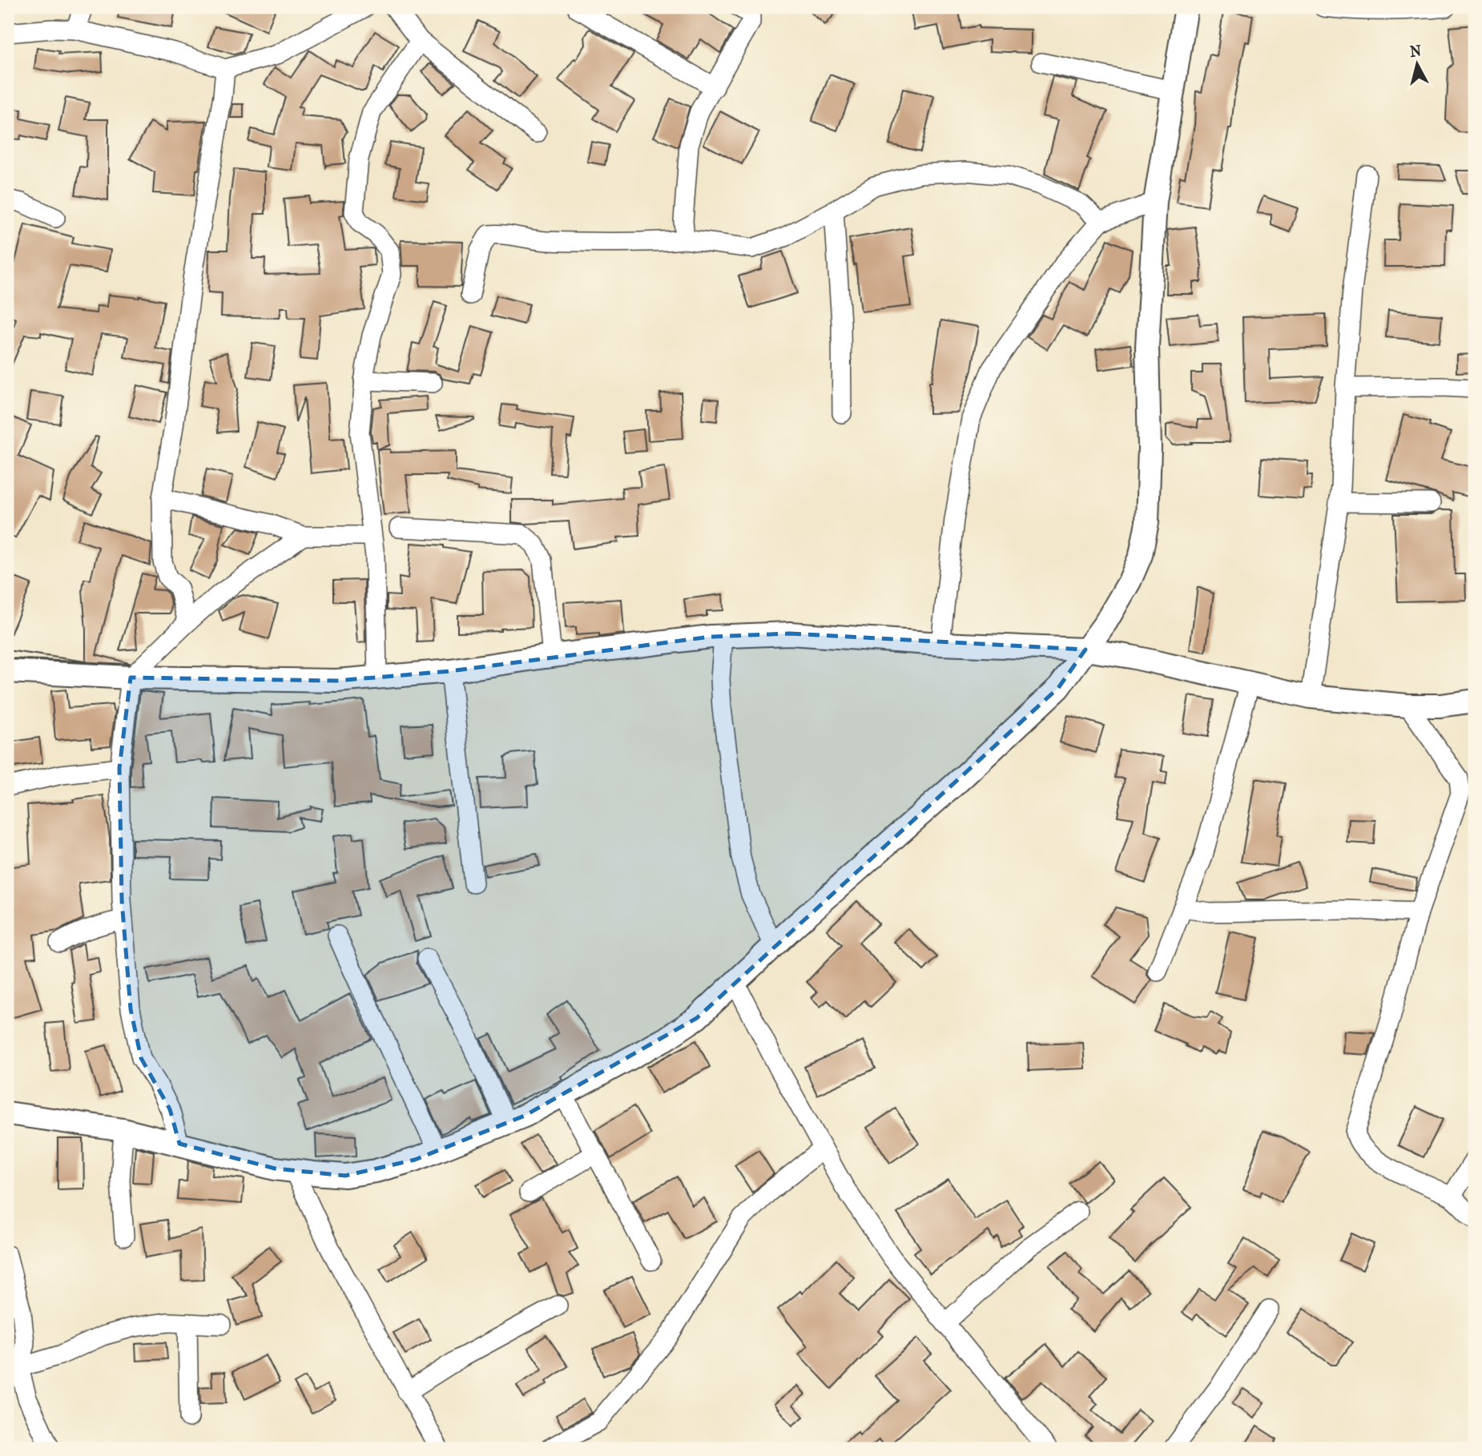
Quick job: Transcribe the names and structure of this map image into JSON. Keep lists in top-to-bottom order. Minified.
{"north":"top"}
